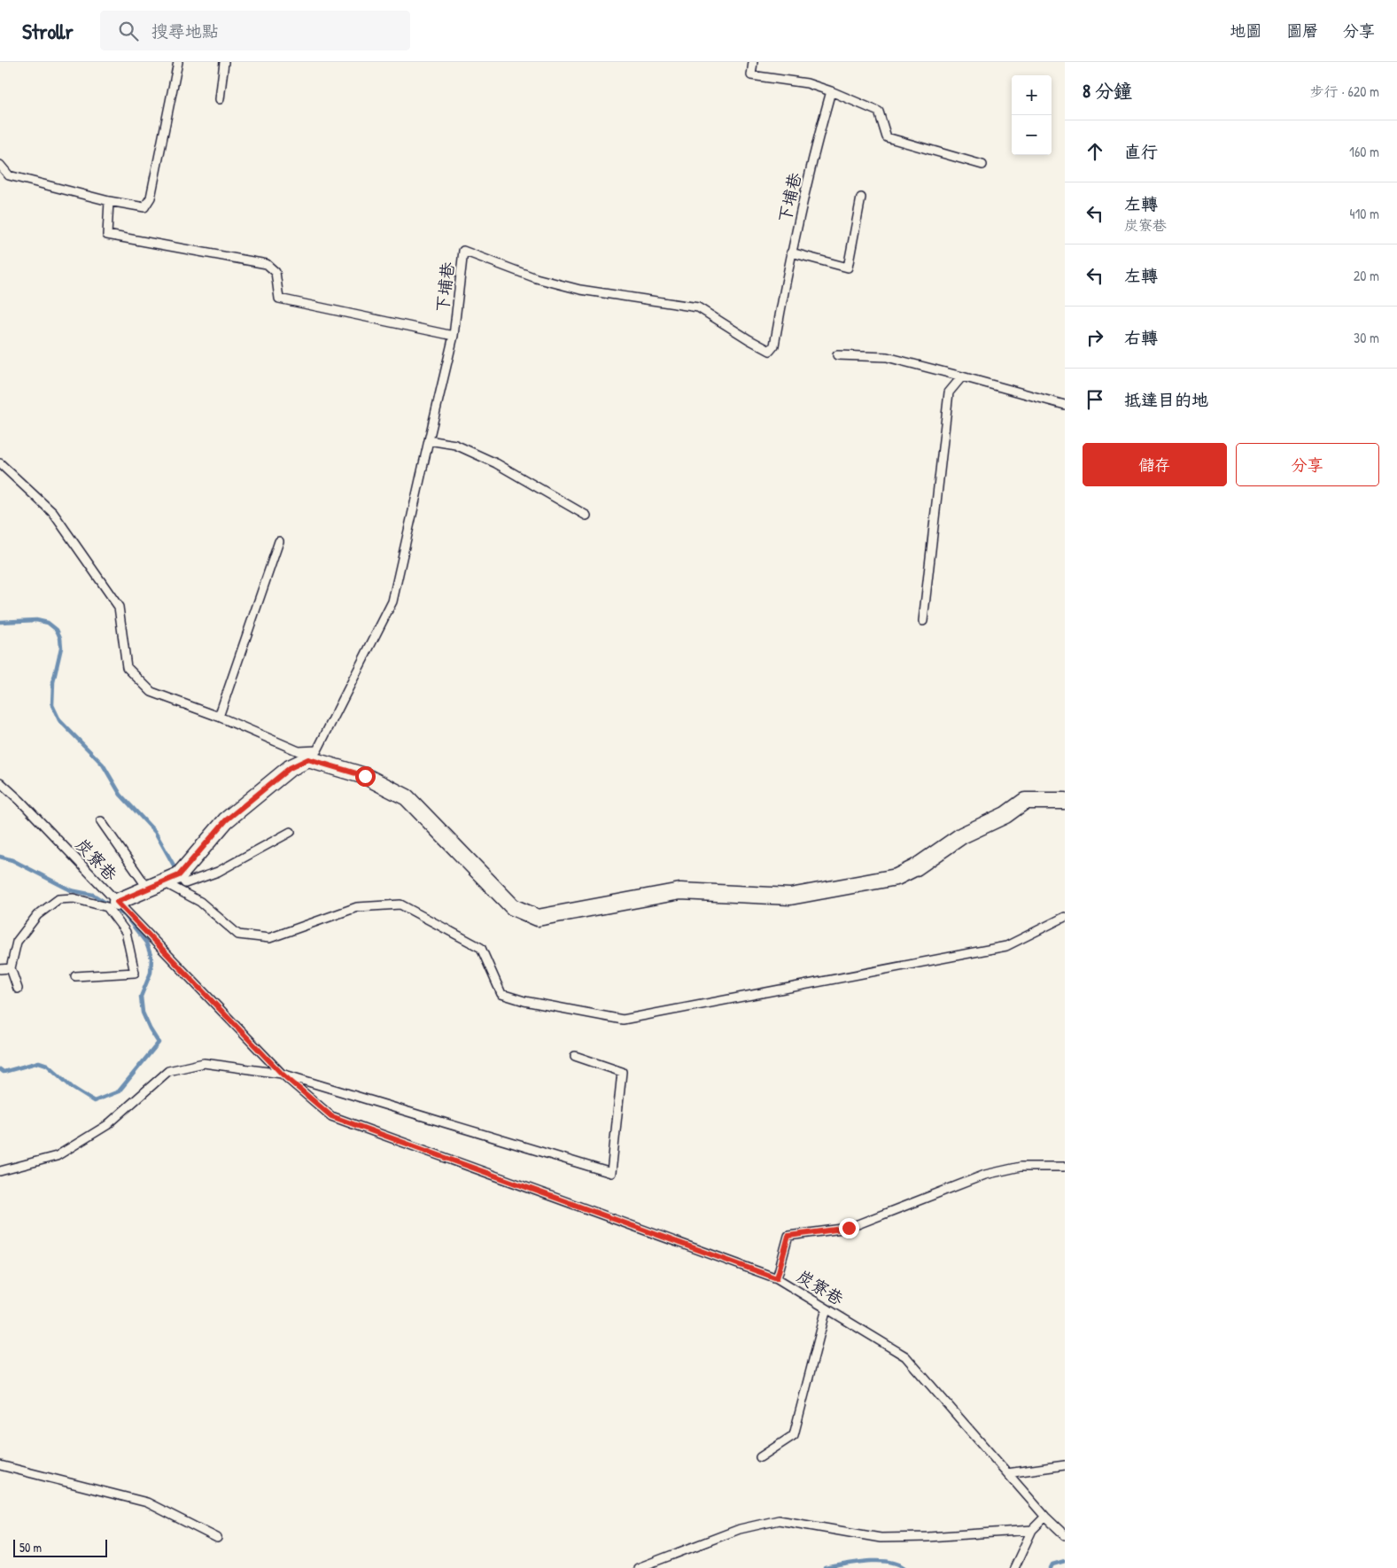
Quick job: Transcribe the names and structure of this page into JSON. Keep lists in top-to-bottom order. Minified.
{"streets":{"lane":["下埔巷","炭寮巷"]},"scale_bar":"50 m","page":{"header":"Strollr","search":"搜尋地點","nav":["地圖","圖層","分享"],"heading":["8 分鐘","步行 · 620 m"],"map_buttons":["+","−"],"list":[["直行","160 m"],["左轉","炭寮巷","410 m"],["左轉","20 m"],["右轉","30 m"],"抵達目的地"],"buttons":["儲存","分享"],"scale":"50 m"}}
